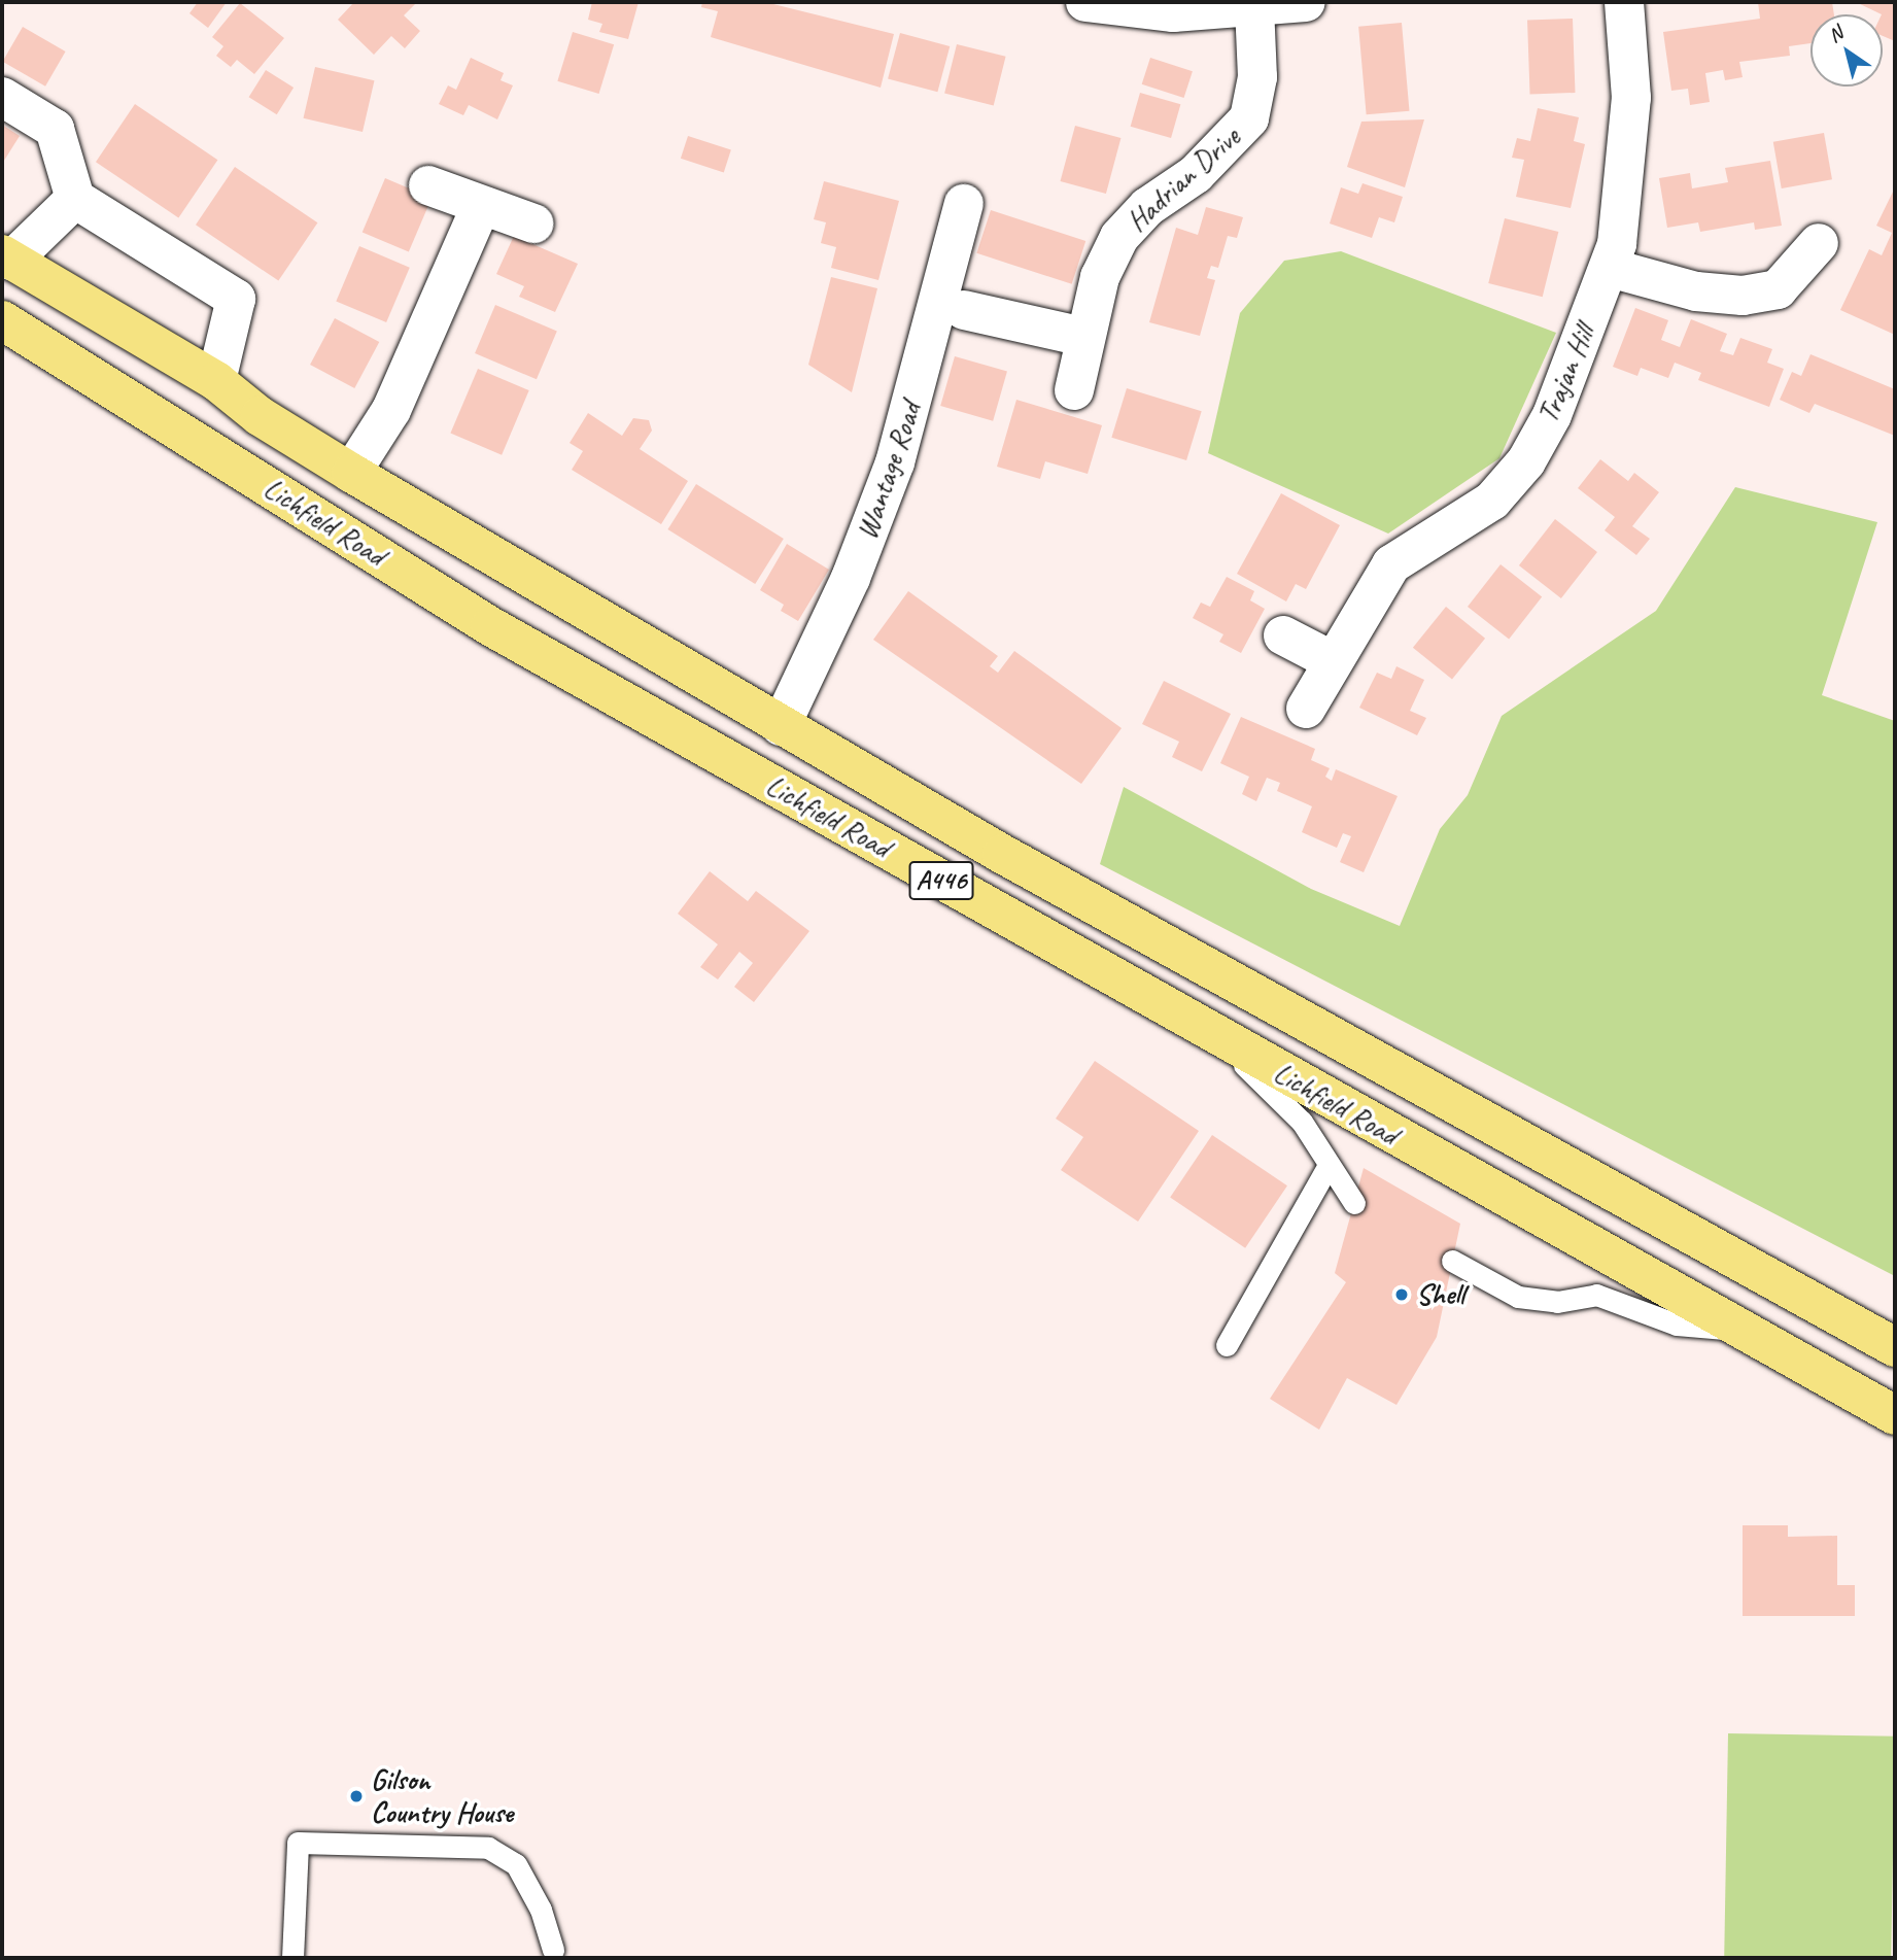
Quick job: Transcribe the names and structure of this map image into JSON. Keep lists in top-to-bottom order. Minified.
{"streets":{"highway":["Lichfield Road","A446"],"street":["Hadrian Drive","Trajan Hill","Wantage Road"]},"crossings":[["Wantage Road","Lichfield Road"]],"places":["Shell","Gilson Country House"],"north":"top left"}
